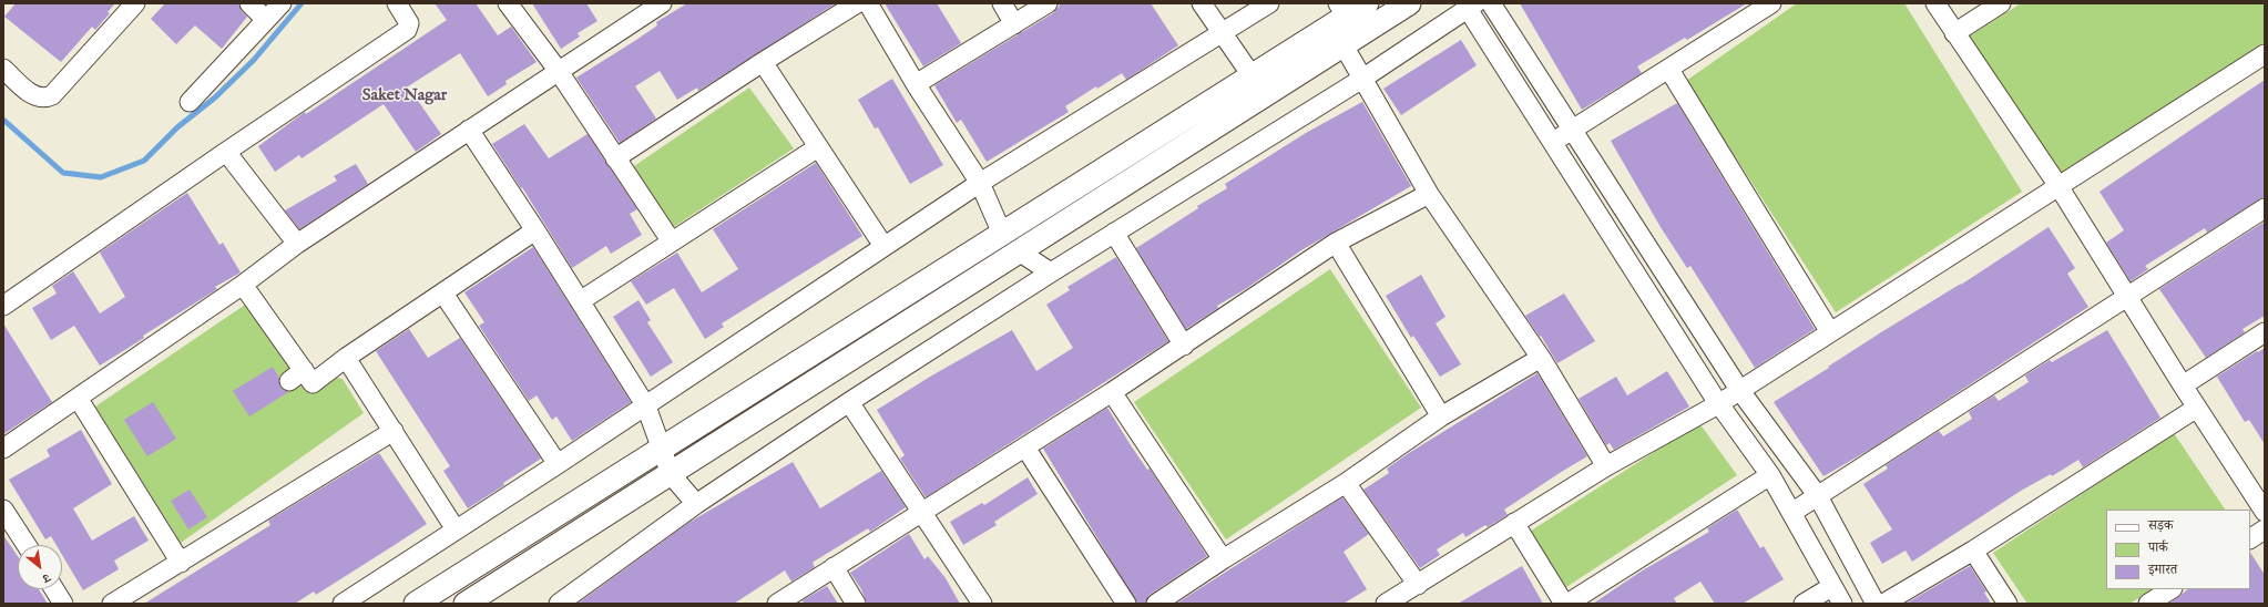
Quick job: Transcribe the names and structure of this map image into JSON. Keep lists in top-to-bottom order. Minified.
{"districts":["Saket Nagar"],"legend":["सड़क","पार्क","इमारत"],"north":"bottom right"}
